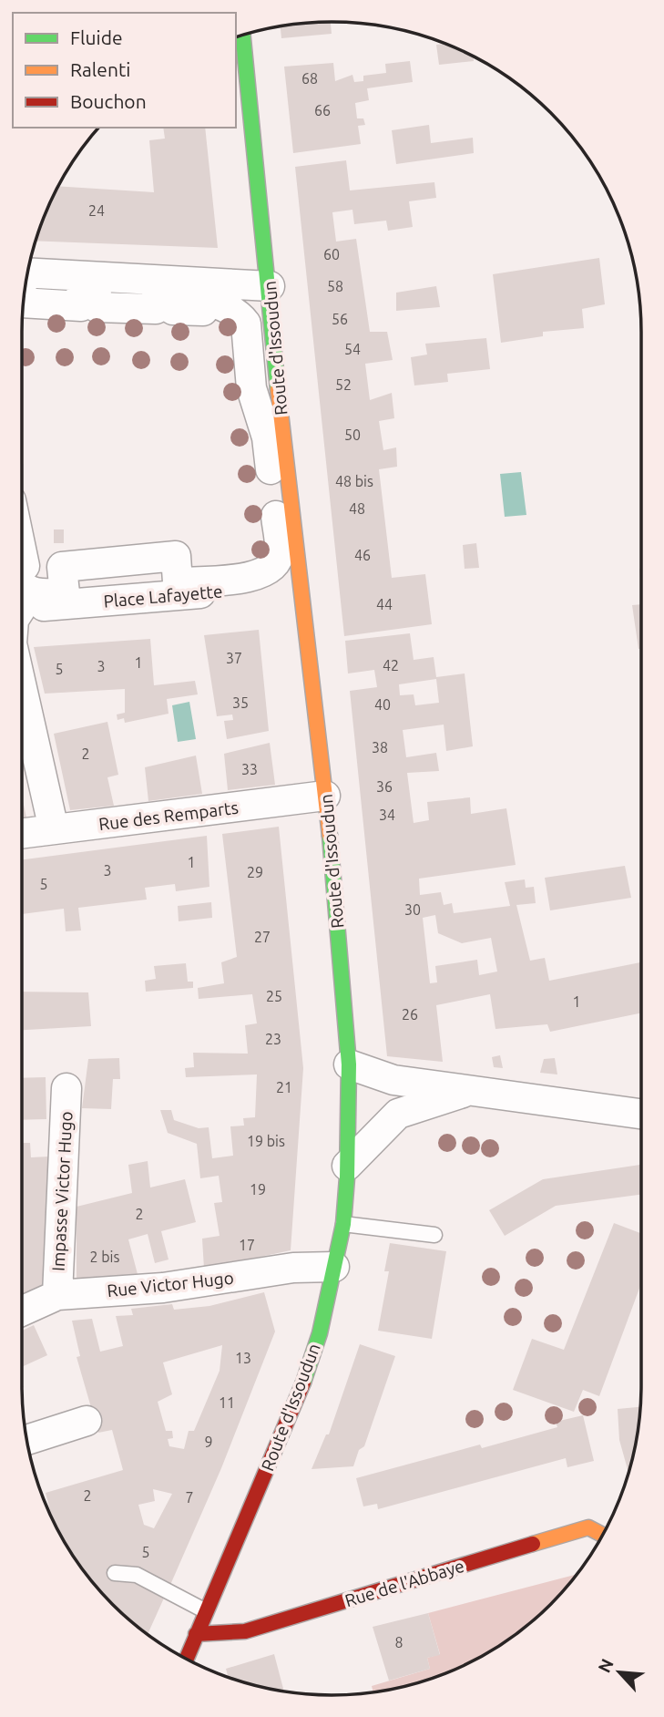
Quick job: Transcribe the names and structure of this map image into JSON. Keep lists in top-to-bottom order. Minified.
{"streets":{"main road":["Route d'Issoudun","Rue de l'Abbaye"],"street":["Place Lafayette","Rue des Remparts","Impasse Victor Hugo","Rue Victor Hugo"]},"crossings":[["Route d'Issoudun","Place Lafayette"],["Route d'Issoudun","Rue des Remparts"],["Route d'Issoudun","Rue Victor Hugo"],["Route d'Issoudun","Rue de l'Abbaye"],["Impasse Victor Hugo","Rue Victor Hugo"]],"house_numbers":["68","66","24","60","58","56","54","52","50","48 bis","48","46","44","37","1","42","3","5","35","40","38","2","33","36","34","1","3","29","5","30","27","25","1","26","23","21","19 bis","19","2","17","2 bis","13","11","9","2","7","5","8"],"legend":["Fluide","Ralenti","Bouchon"],"north":"top left"}
